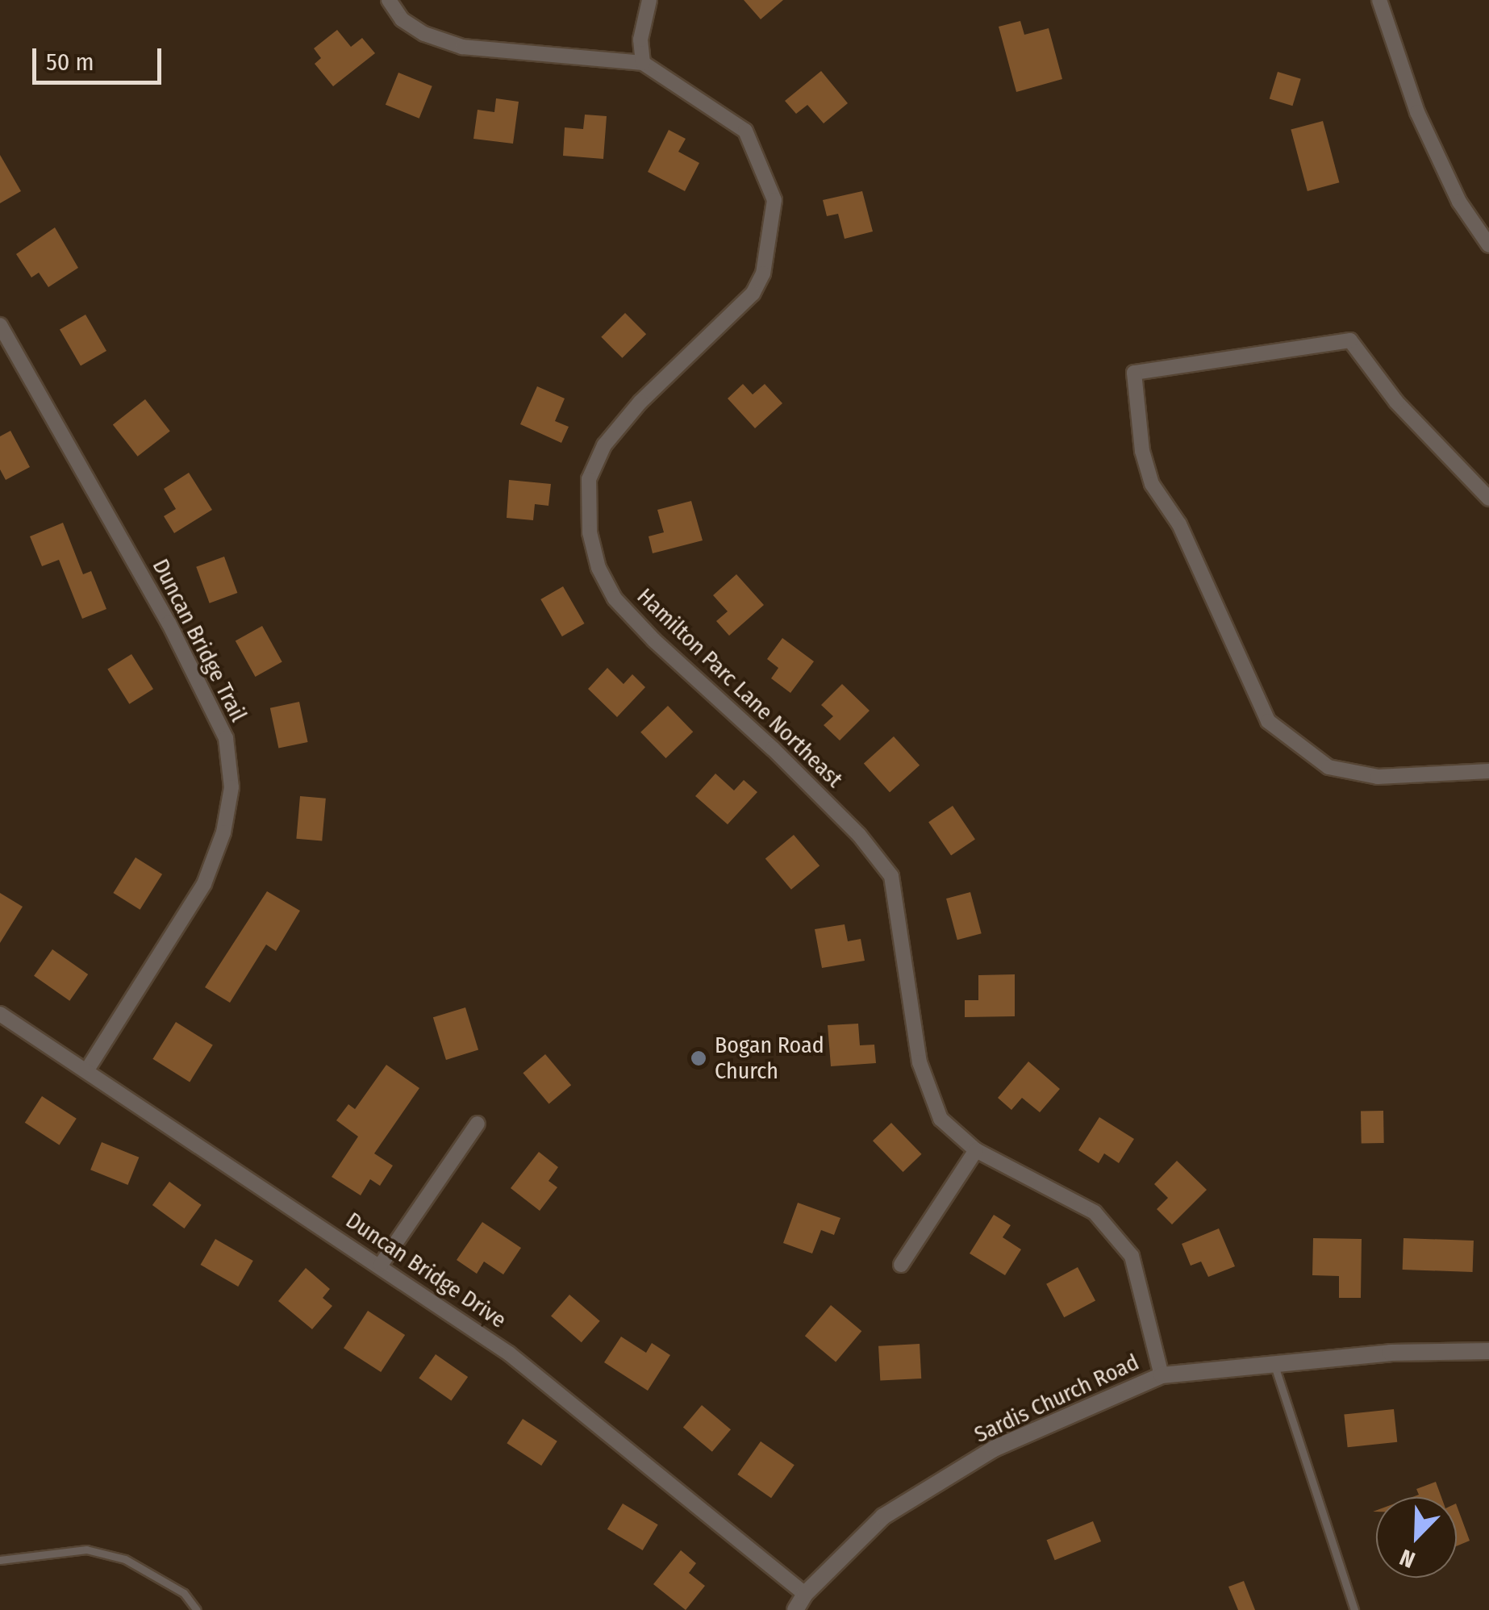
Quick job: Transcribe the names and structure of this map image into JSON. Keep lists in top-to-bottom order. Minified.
{"streets":{"street":["Duncan Bridge Trail","Hamilton Parc Lane Northeast","Duncan Bridge Drive","Sardis Church Road"]},"crossings":[["Duncan Bridge Trail","Duncan Bridge Drive"],["Hamilton Parc Lane Northeast","Sardis Church Road"],["Duncan Bridge Drive","Sardis Church Road"]],"places":["Bogan Road Church"],"scale_bar":"50 m","north":"bottom left"}
